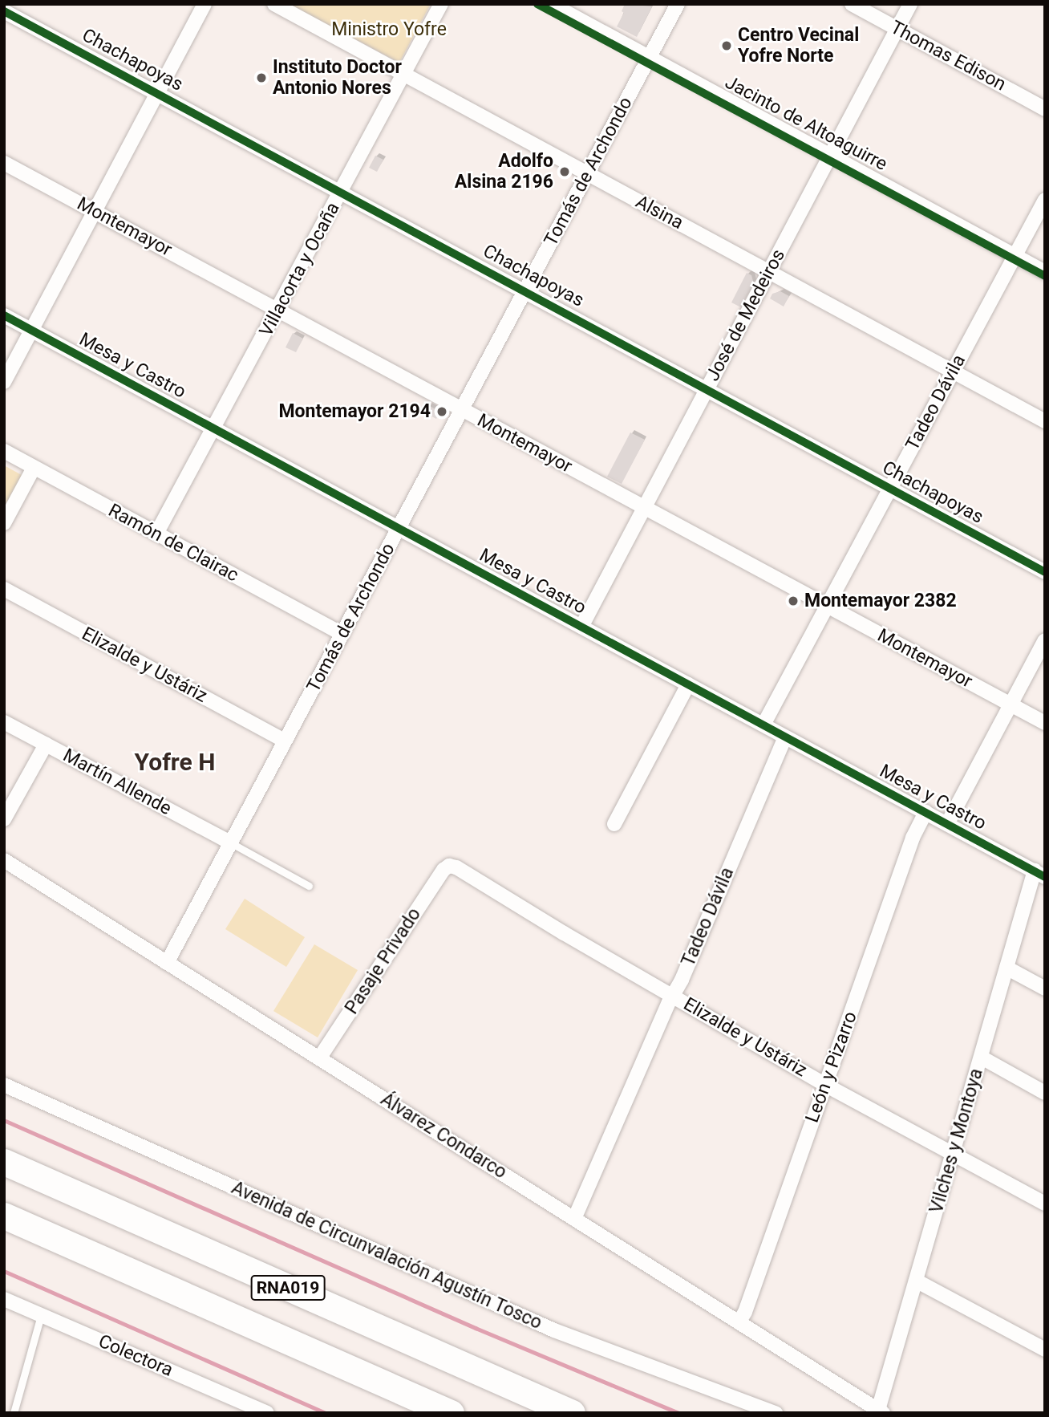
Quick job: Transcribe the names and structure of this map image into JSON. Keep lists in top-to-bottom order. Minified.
{"streets":{"highway":["RNA019"],"street":["Thomas Edison","Chachapoyas","Jacinto de Altoaguirre","Tomás de Archondo","Alsina","Montemayor","Villacorta y Ocaña","José de Medeiros","Mesa y Castro","Tadeo Dávila","Ramón de Clairac","Elizalde y Ustáriz","Martín Allende","Pasaje Privado","León y Pizarro","Álvarez Condarco","Vilches y Montoya","Avenida de Circunvalación Agustín Tosco","Colectora"]},"crossings":[["Thomas Edison","José de Medeiros"],["Chachapoyas","Tomás de Archondo"],["Chachapoyas","Villacorta y Ocaña"],["Chachapoyas","José de Medeiros"],["Chachapoyas","Tadeo Dávila"],["Jacinto de Altoaguirre","Tomás de Archondo"],["Jacinto de Altoaguirre","José de Medeiros"],["Jacinto de Altoaguirre","Tadeo Dávila"],["Tomás de Archondo","Alsina"],["Tomás de Archondo","Montemayor"],["Tomás de Archondo","Mesa y Castro"],["Tomás de Archondo","Ramón de Clairac"],["Tomás de Archondo","Elizalde y Ustáriz"],["Tomás de Archondo","Martín Allende"],["Tomás de Archondo","Álvarez Condarco"],["Alsina","Villacorta y Ocaña"],["Alsina","José de Medeiros"],["Alsina","Tadeo Dávila"],["Montemayor","Villacorta y Ocaña"],["Montemayor","José de Medeiros"],["Montemayor","Tadeo Dávila"],["Villacorta y Ocaña","Mesa y Castro"],["Villacorta y Ocaña","Ramón de Clairac"],["José de Medeiros","Mesa y Castro"],["Mesa y Castro","Tadeo Dávila"],["Mesa y Castro","León y Pizarro"],["Mesa y Castro","Vilches y Montoya"],["Tadeo Dávila","Elizalde y Ustáriz"],["Tadeo Dávila","Álvarez Condarco"],["Elizalde y Ustáriz","Pasaje Privado"],["Elizalde y Ustáriz","León y Pizarro"],["Elizalde y Ustáriz","Vilches y Montoya"],["Pasaje Privado","Álvarez Condarco"],["León y Pizarro","Álvarez Condarco"],["Álvarez Condarco","Vilches y Montoya"]],"districts":["Yofre H"],"parks":["Ministro Yofre"],"places":["Centro Vecinal Yofre Norte","Instituto Doctor Antonio Nores","Adolfo Alsina 2196","Montemayor 2194","Montemayor 2382"]}
